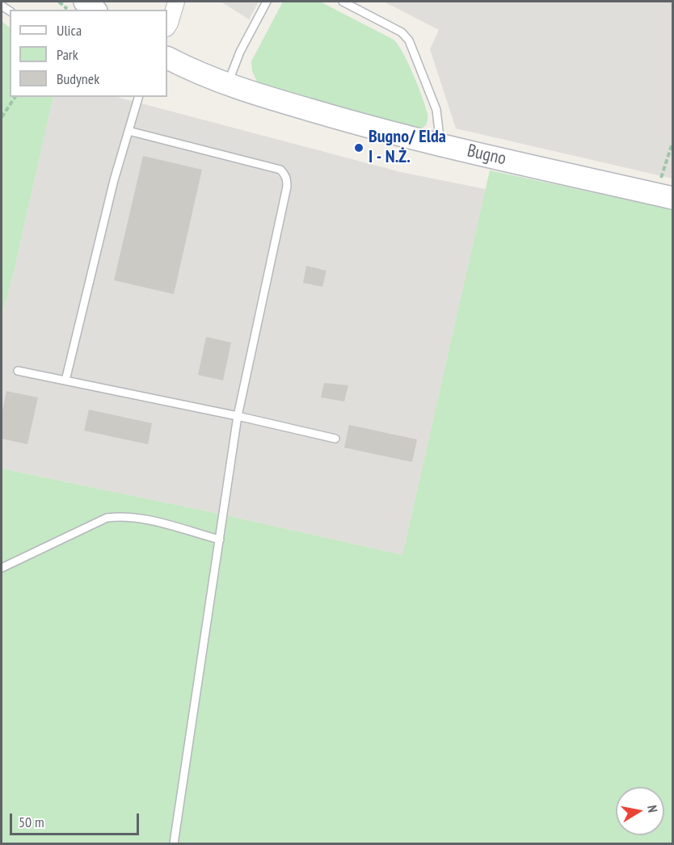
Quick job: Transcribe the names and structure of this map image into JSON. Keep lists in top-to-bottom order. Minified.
{"streets":{"street":["Bugno"]},"places":["Bugno/ Elda I - N.Ż."],"legend":["Ulica","Park","Budynek"],"scale_bar":"50 m","north":"right"}
